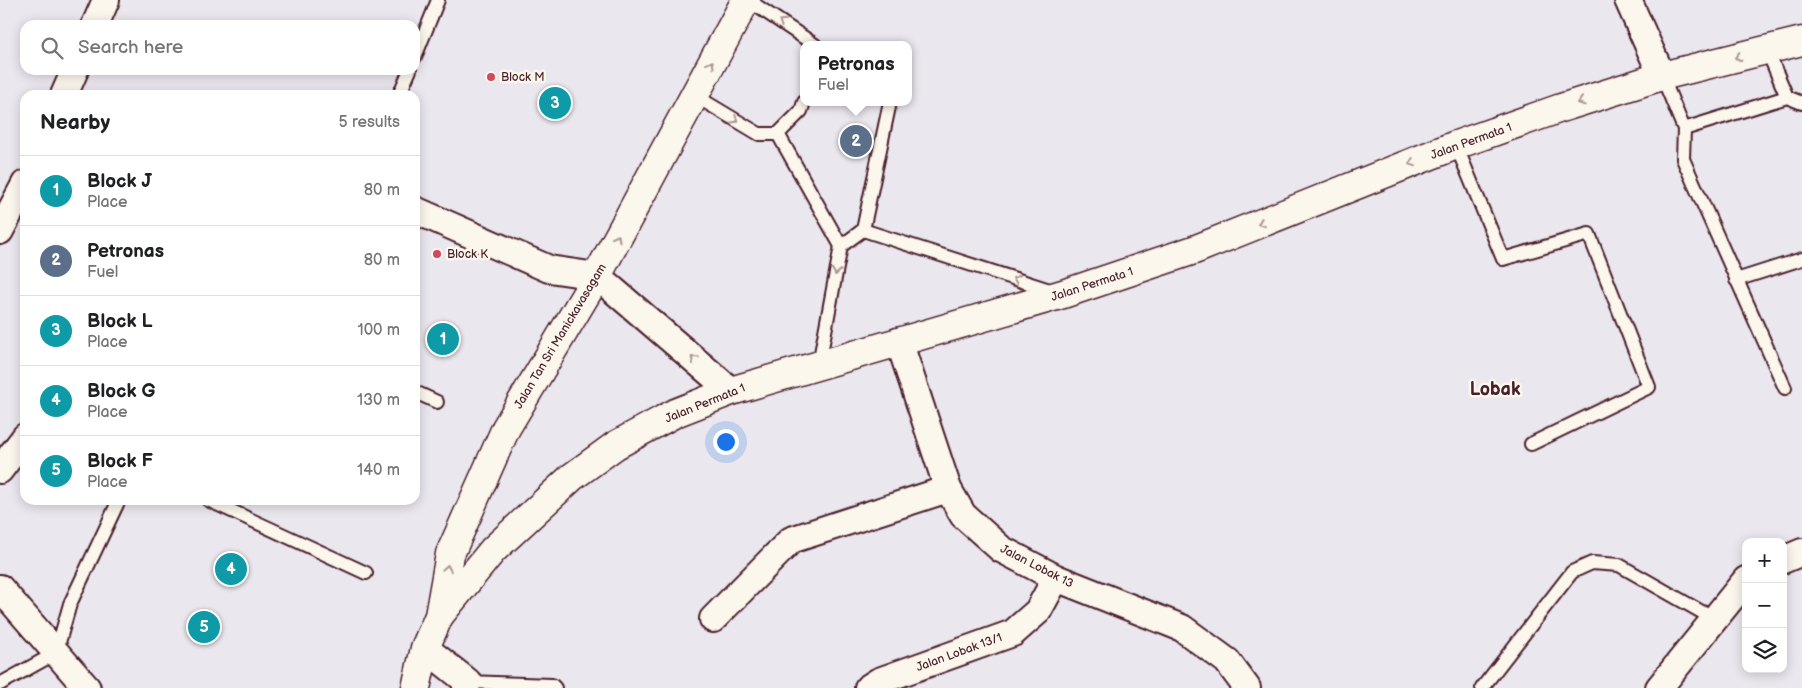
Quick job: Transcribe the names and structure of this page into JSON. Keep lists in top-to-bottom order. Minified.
{"streets":{"main road":["Jalan Permata 1","Jalan Tan Sri Manickavasagam"],"street":["Jalan Lobak 13","Jalan Lobak 13/1"]},"crossings":[["Jalan Permata 1","Jalan Tan Sri Manickavasagam"],["Jalan Permata 1","Jalan Lobak 13"],["Jalan Lobak 13","Jalan Lobak 13/1"]],"one_way":["Jalan Permata 1","Jalan Tan Sri Manickavasagam"],"districts":["Lobak"],"places":["Block M","Block K"],"page":{"search":"Search here","popup":["Petronas","Fuel"],"pins":["3","2","1","4","5"],"heading":["Nearby","5 results"],"list":[{"mark":"1","name":"Block J","note":"Place","value":"80 m"},{"mark":"2","name":"Petronas","note":"Fuel","value":"80 m"},{"mark":"3","name":"Block L","note":"Place","value":"100 m"},{"mark":"4","name":"Block G","note":"Place","value":"130 m"},{"mark":"5","name":"Block F","note":"Place","value":"140 m"}],"map_buttons":["+","−"]}}
